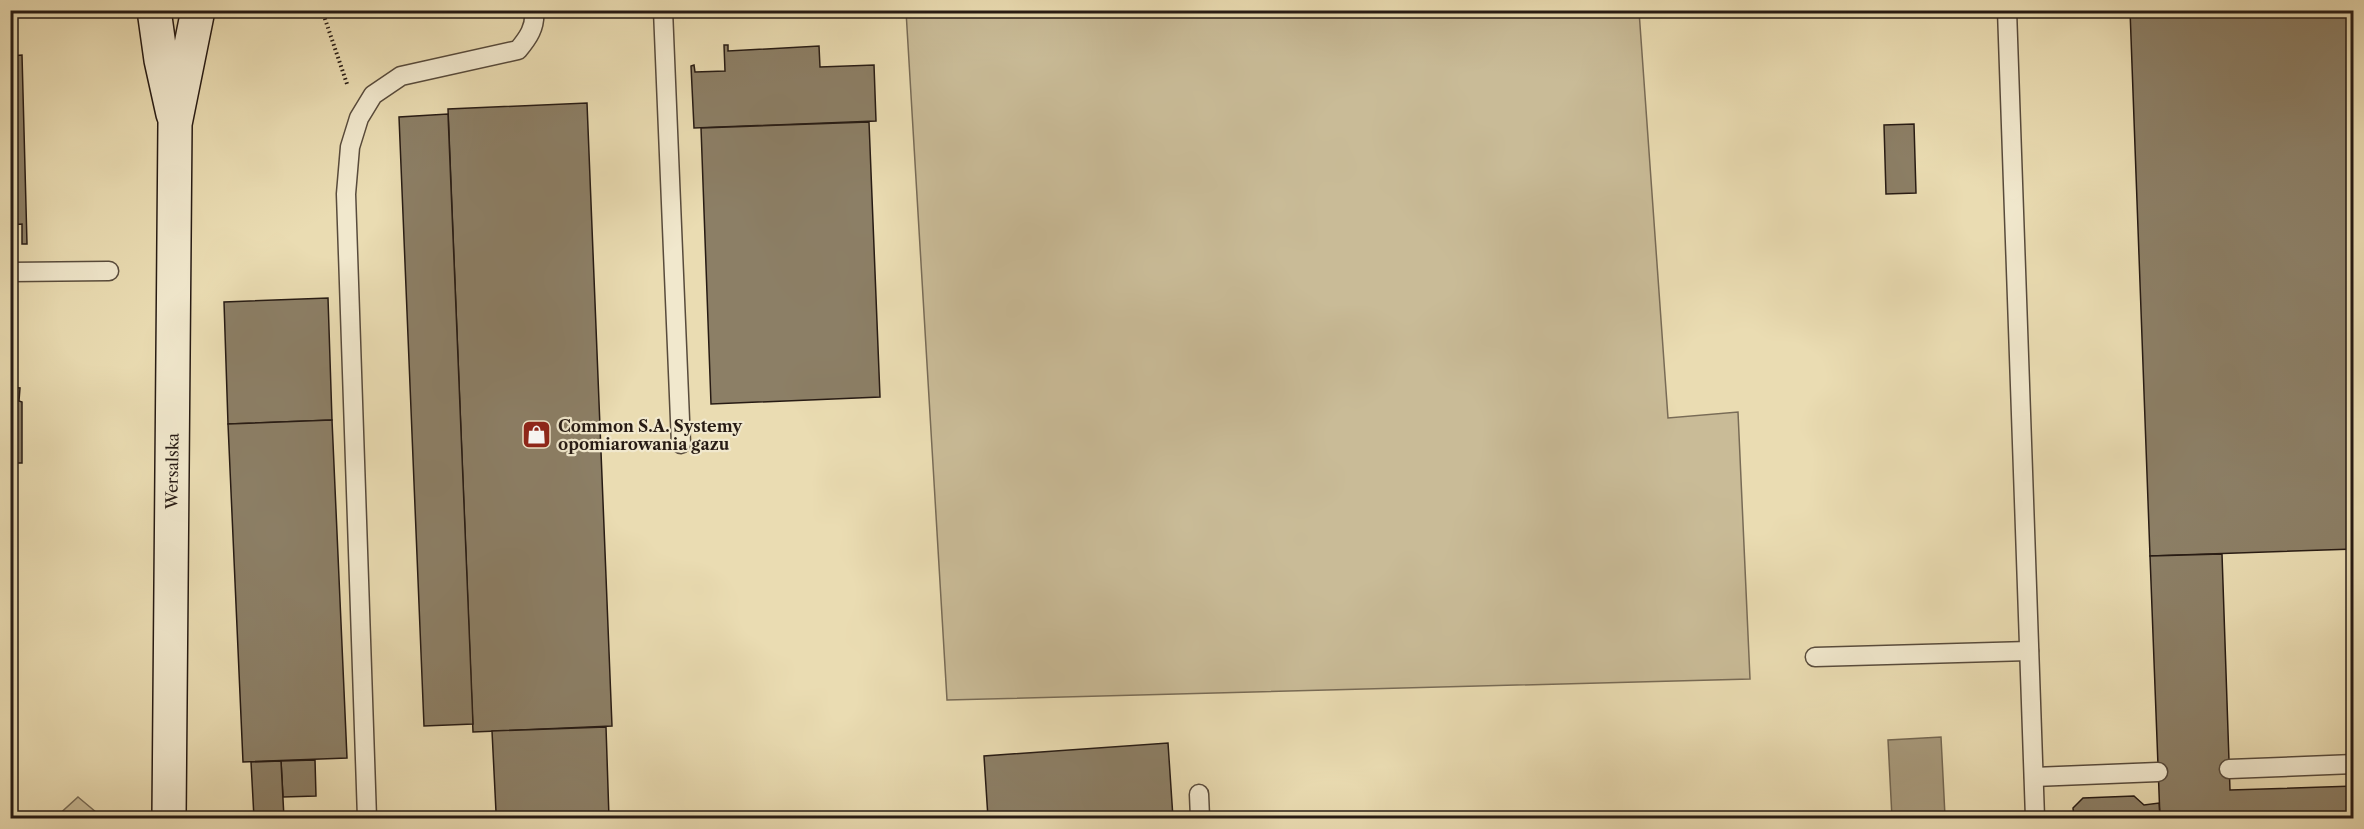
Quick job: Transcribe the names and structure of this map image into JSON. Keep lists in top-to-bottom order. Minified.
{"streets":{"street":["Wersalska"]},"places":{"shop":["Common S.A. Systemy opomiarowania gazu"]}}
